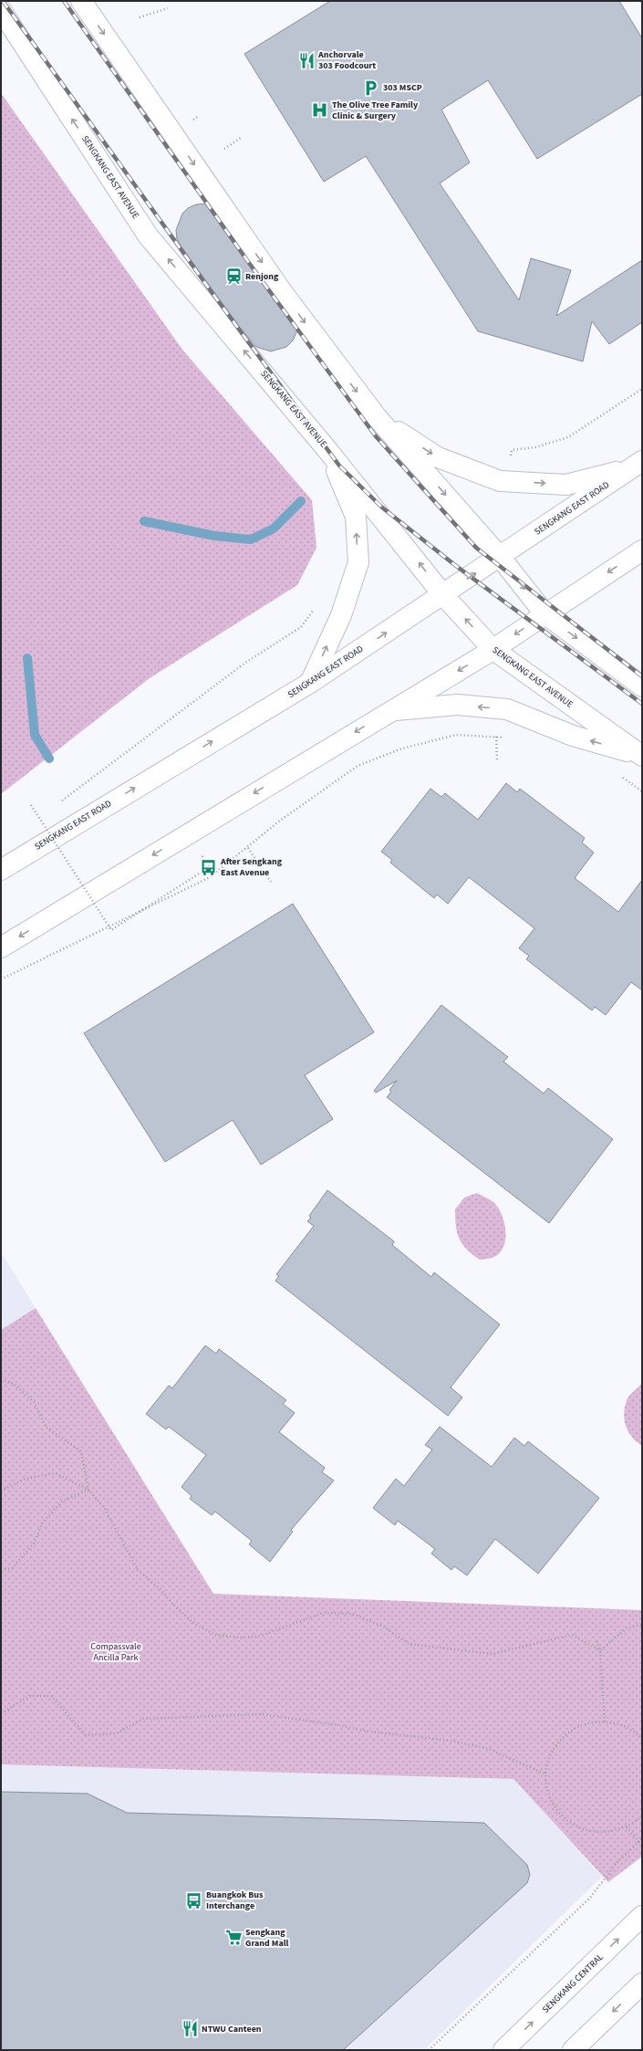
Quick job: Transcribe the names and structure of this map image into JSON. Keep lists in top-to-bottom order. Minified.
{"streets":{"main road":["SENGKANG EAST AVENUE","SENGKANG EAST ROAD","SENGKANG CENTRAL"]},"crossings":[["SENGKANG EAST AVENUE","SENGKANG EAST ROAD"]],"parks":["Compassvale Ancilla Park"],"places":{"restaurant":["Anchorvale 303 Foodcourt","NTWU Canteen"],"parking":["303 MSCP"],"hospital":["The Olive Tree Family Clinic & Surgery"],"station":["Renjong"],"bus stop":["After Sengkang East Avenue","Buangkok Bus Interchange"],"supermarket":["Sengkang Grand Mall"]}}
